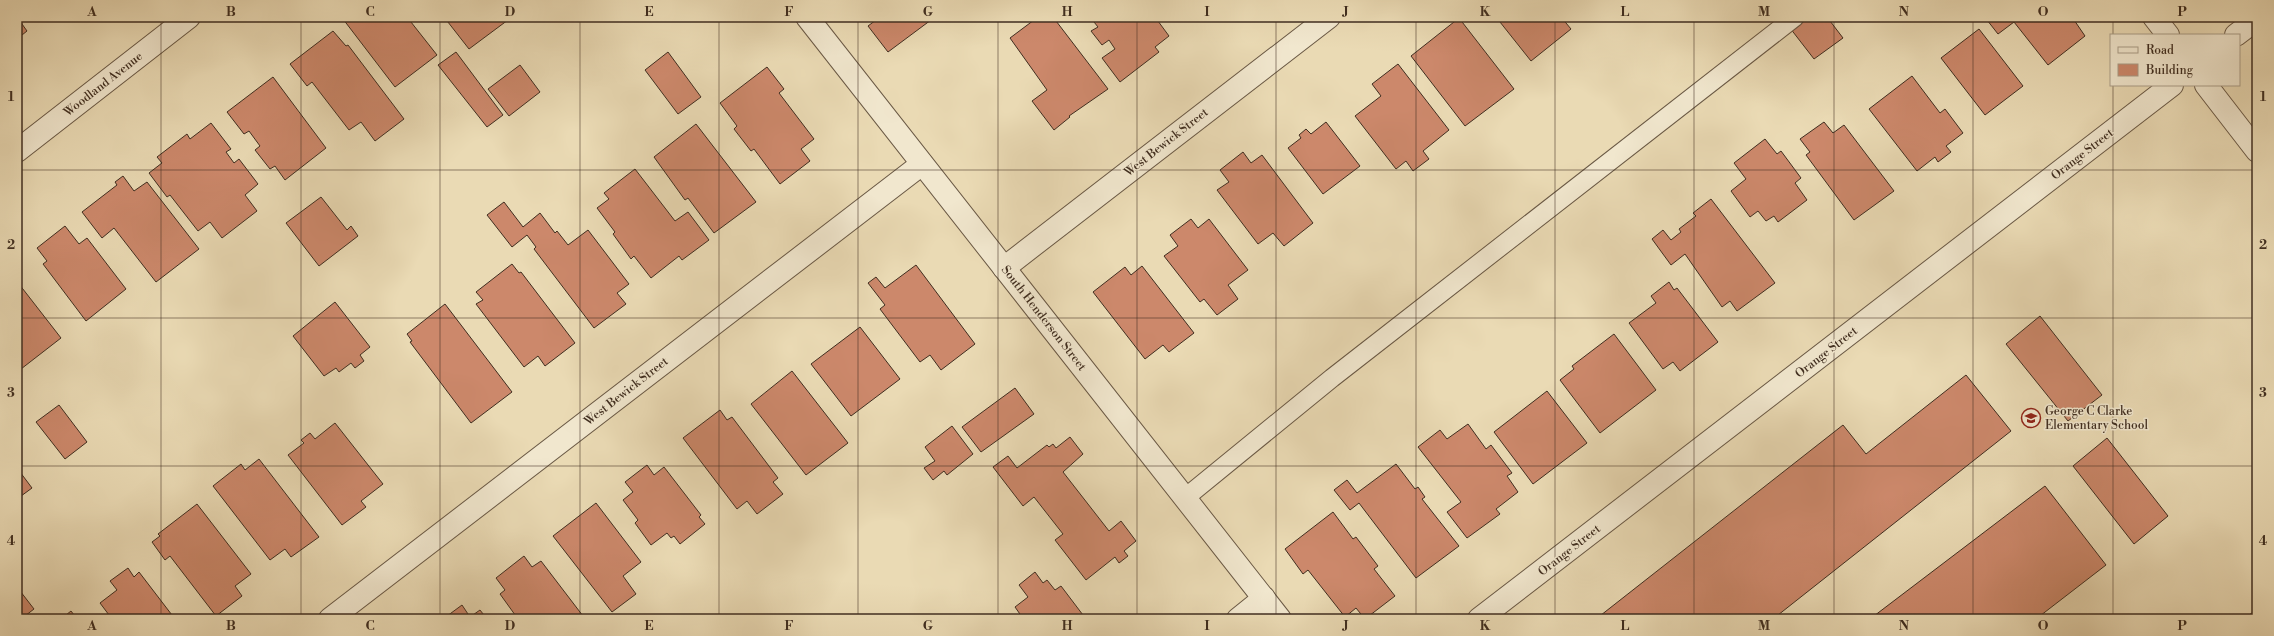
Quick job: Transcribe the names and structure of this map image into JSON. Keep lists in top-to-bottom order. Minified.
{"streets":{"street":["Woodland Avenue","West Bewick Street","Orange Street","South Henderson Street"]},"crossings":[["West Bewick Street","South Henderson Street"]],"places":{"school or university":["George C Clarke Elementary School"]},"legend":["Road","Building"],"grid":{"columns":["A","B","C","D","E","F","G","H","I","J","K","L","M","N","O","P"],"rows":["1","2","3","4"]}}
